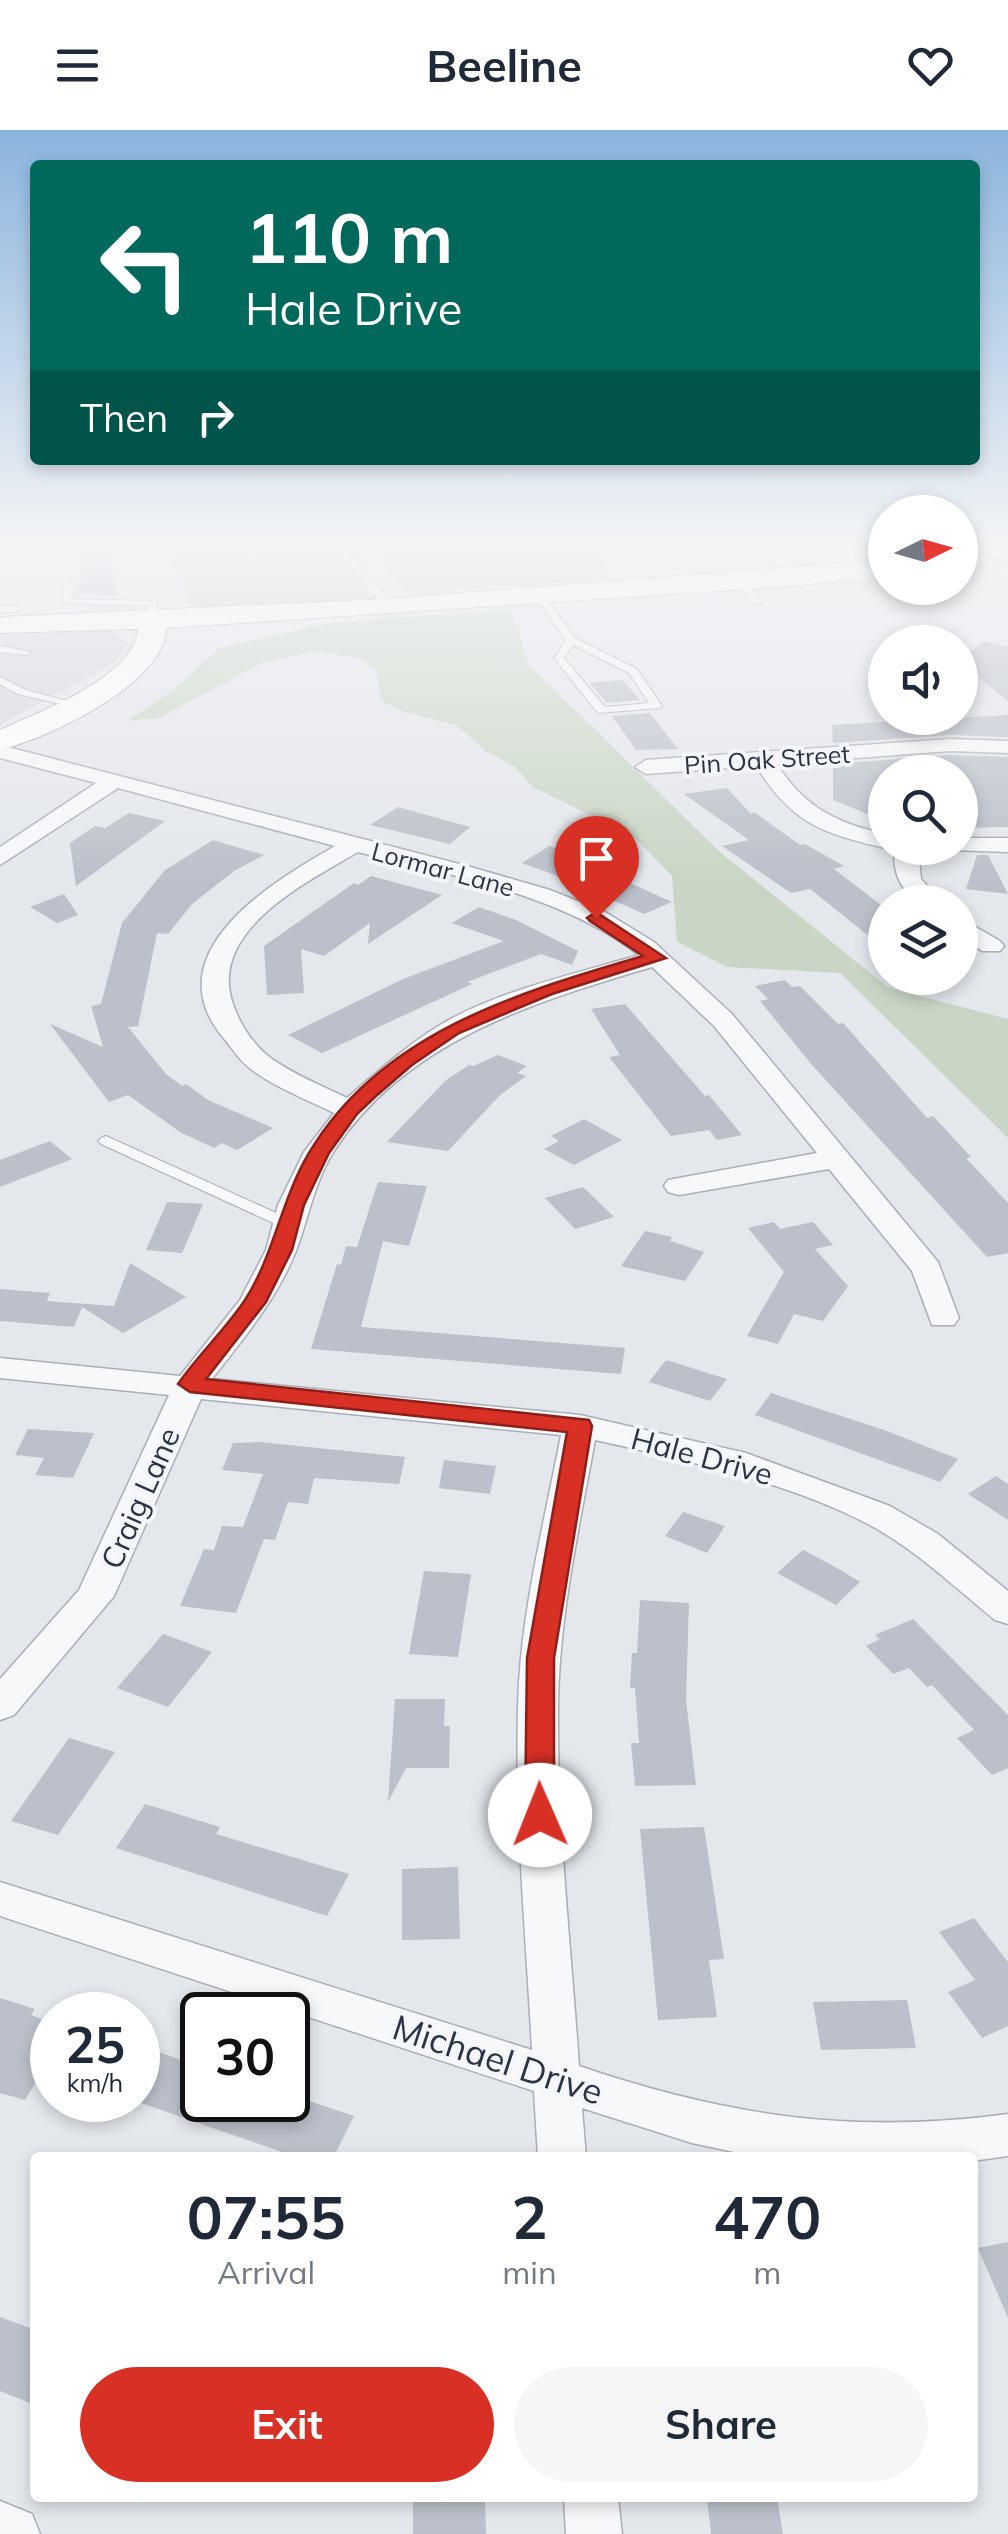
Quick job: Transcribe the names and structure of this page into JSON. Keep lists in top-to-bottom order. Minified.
{"streets":{"street":["Pin Oak Street","Lormar Lane","Hale Drive","Craig Lane","Michael Drive"]},"crossings":[["Lormar Lane","Craig Lane"],["Hale Drive","Craig Lane"]],"north":"right","page":{"header":"Beeline","turn":["110 m","Hale Drive"],"then":"Then","speed":"25 km/h","limit":"30","eta":["07:55","Arrival","2","min","470","m"],"buttons":["Exit","Share"]}}
